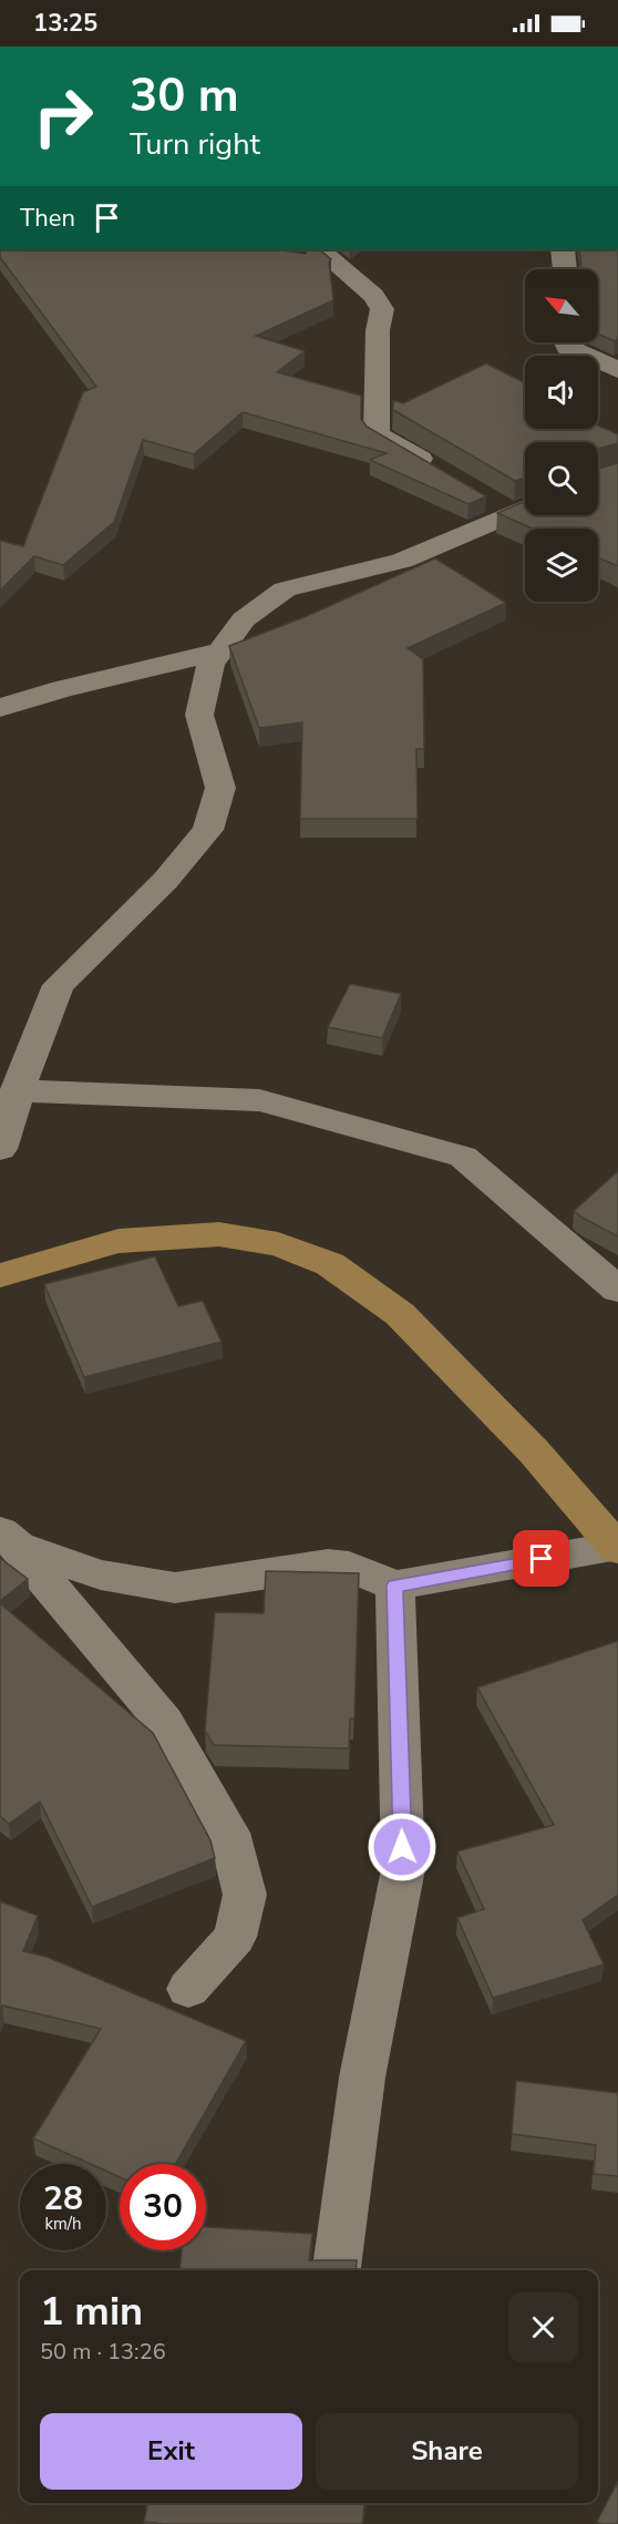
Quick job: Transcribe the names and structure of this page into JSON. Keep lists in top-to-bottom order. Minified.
{"north":"top left","page":{"status":"13:25","turn":["30 m","Turn right"],"then":"Then","speed":"28 km/h","limit":"30","heading":["1 min","50 m · 13:26"],"buttons":["Exit","Share"]}}
